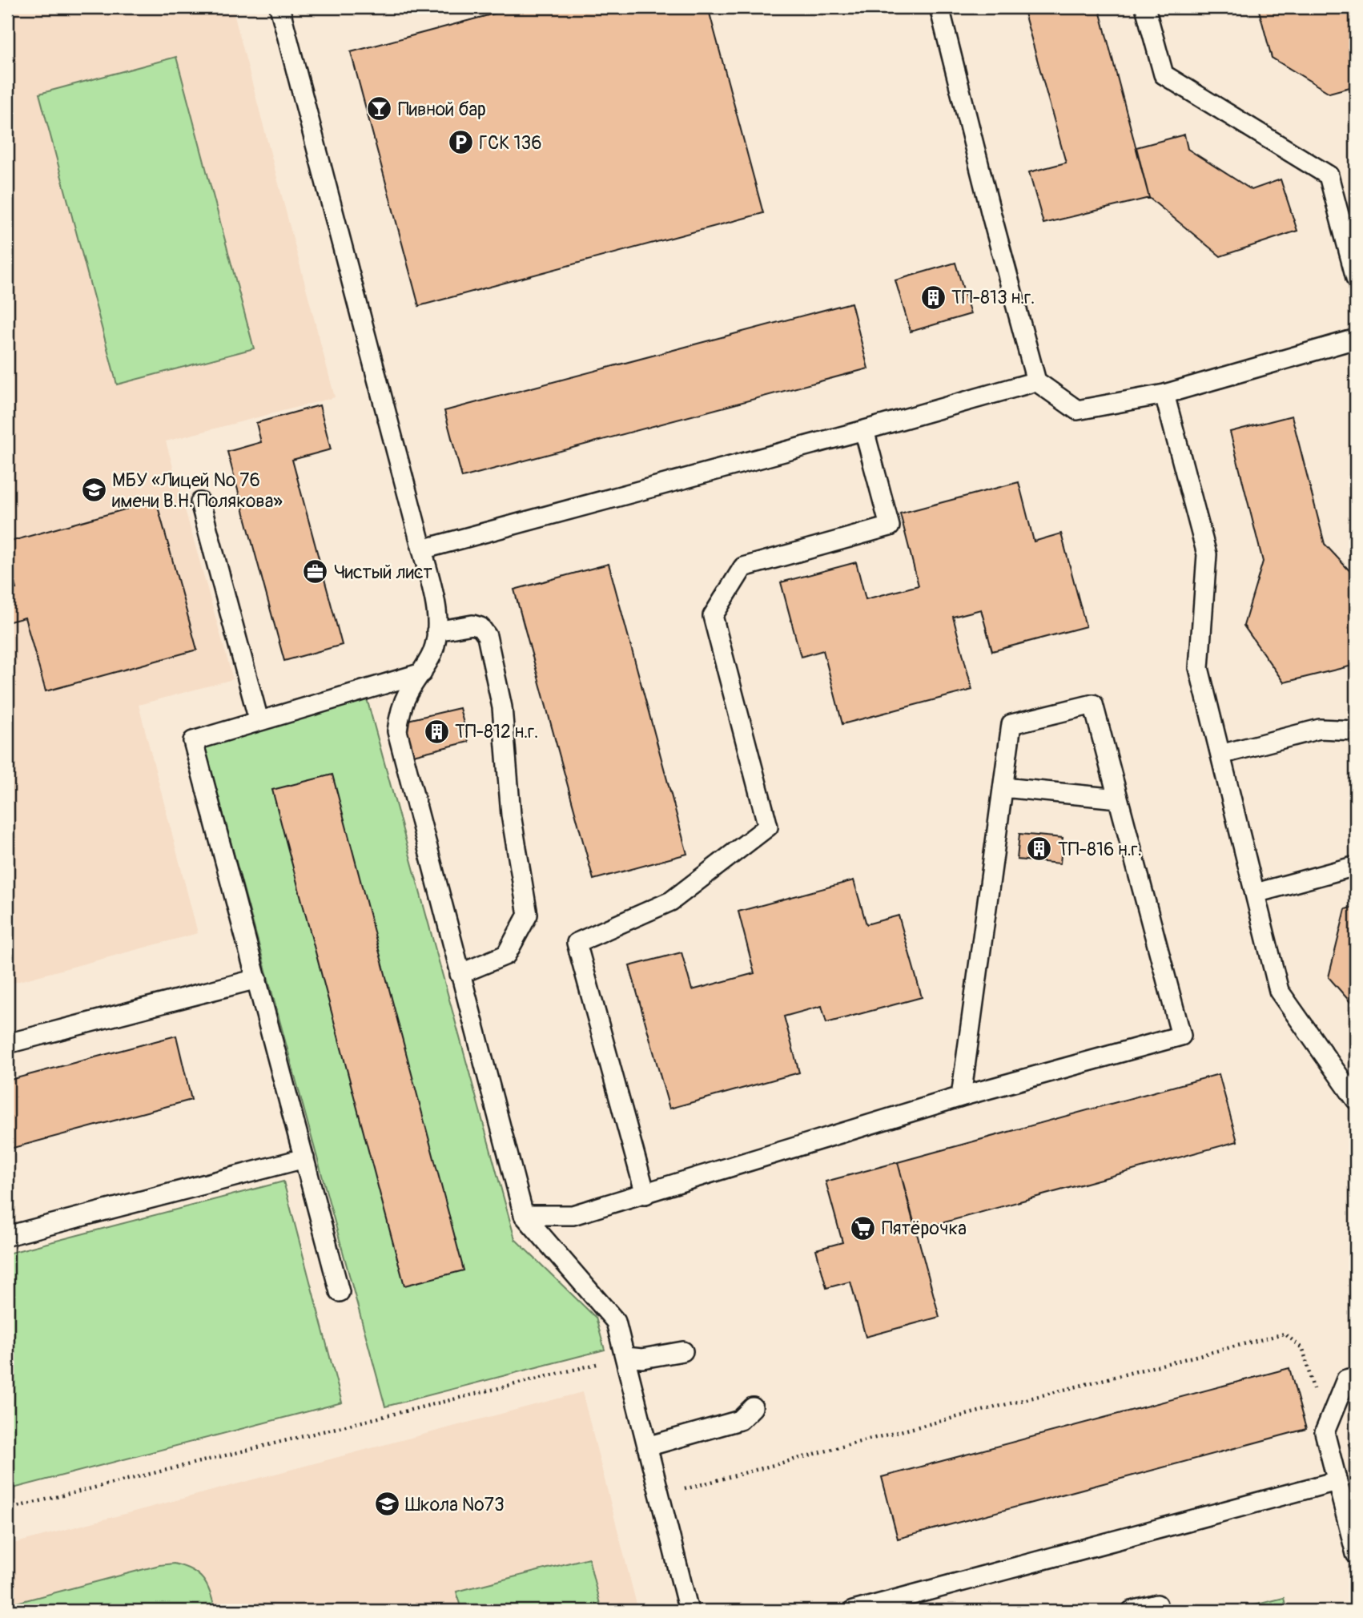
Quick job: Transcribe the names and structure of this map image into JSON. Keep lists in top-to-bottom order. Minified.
{"places":{"bar":["Пивной бар"],"parking":["ГСК 136"],"building":["ТП-813 н.г.","ТП-812 н.г.","ТП-816 н.г."],"school or university":["МБУ «Лицей № 76 имени В.Н. Полякова»","Школа №73"],"office":["Чистый лист"],"supermarket":["Пятёрочка"]}}
